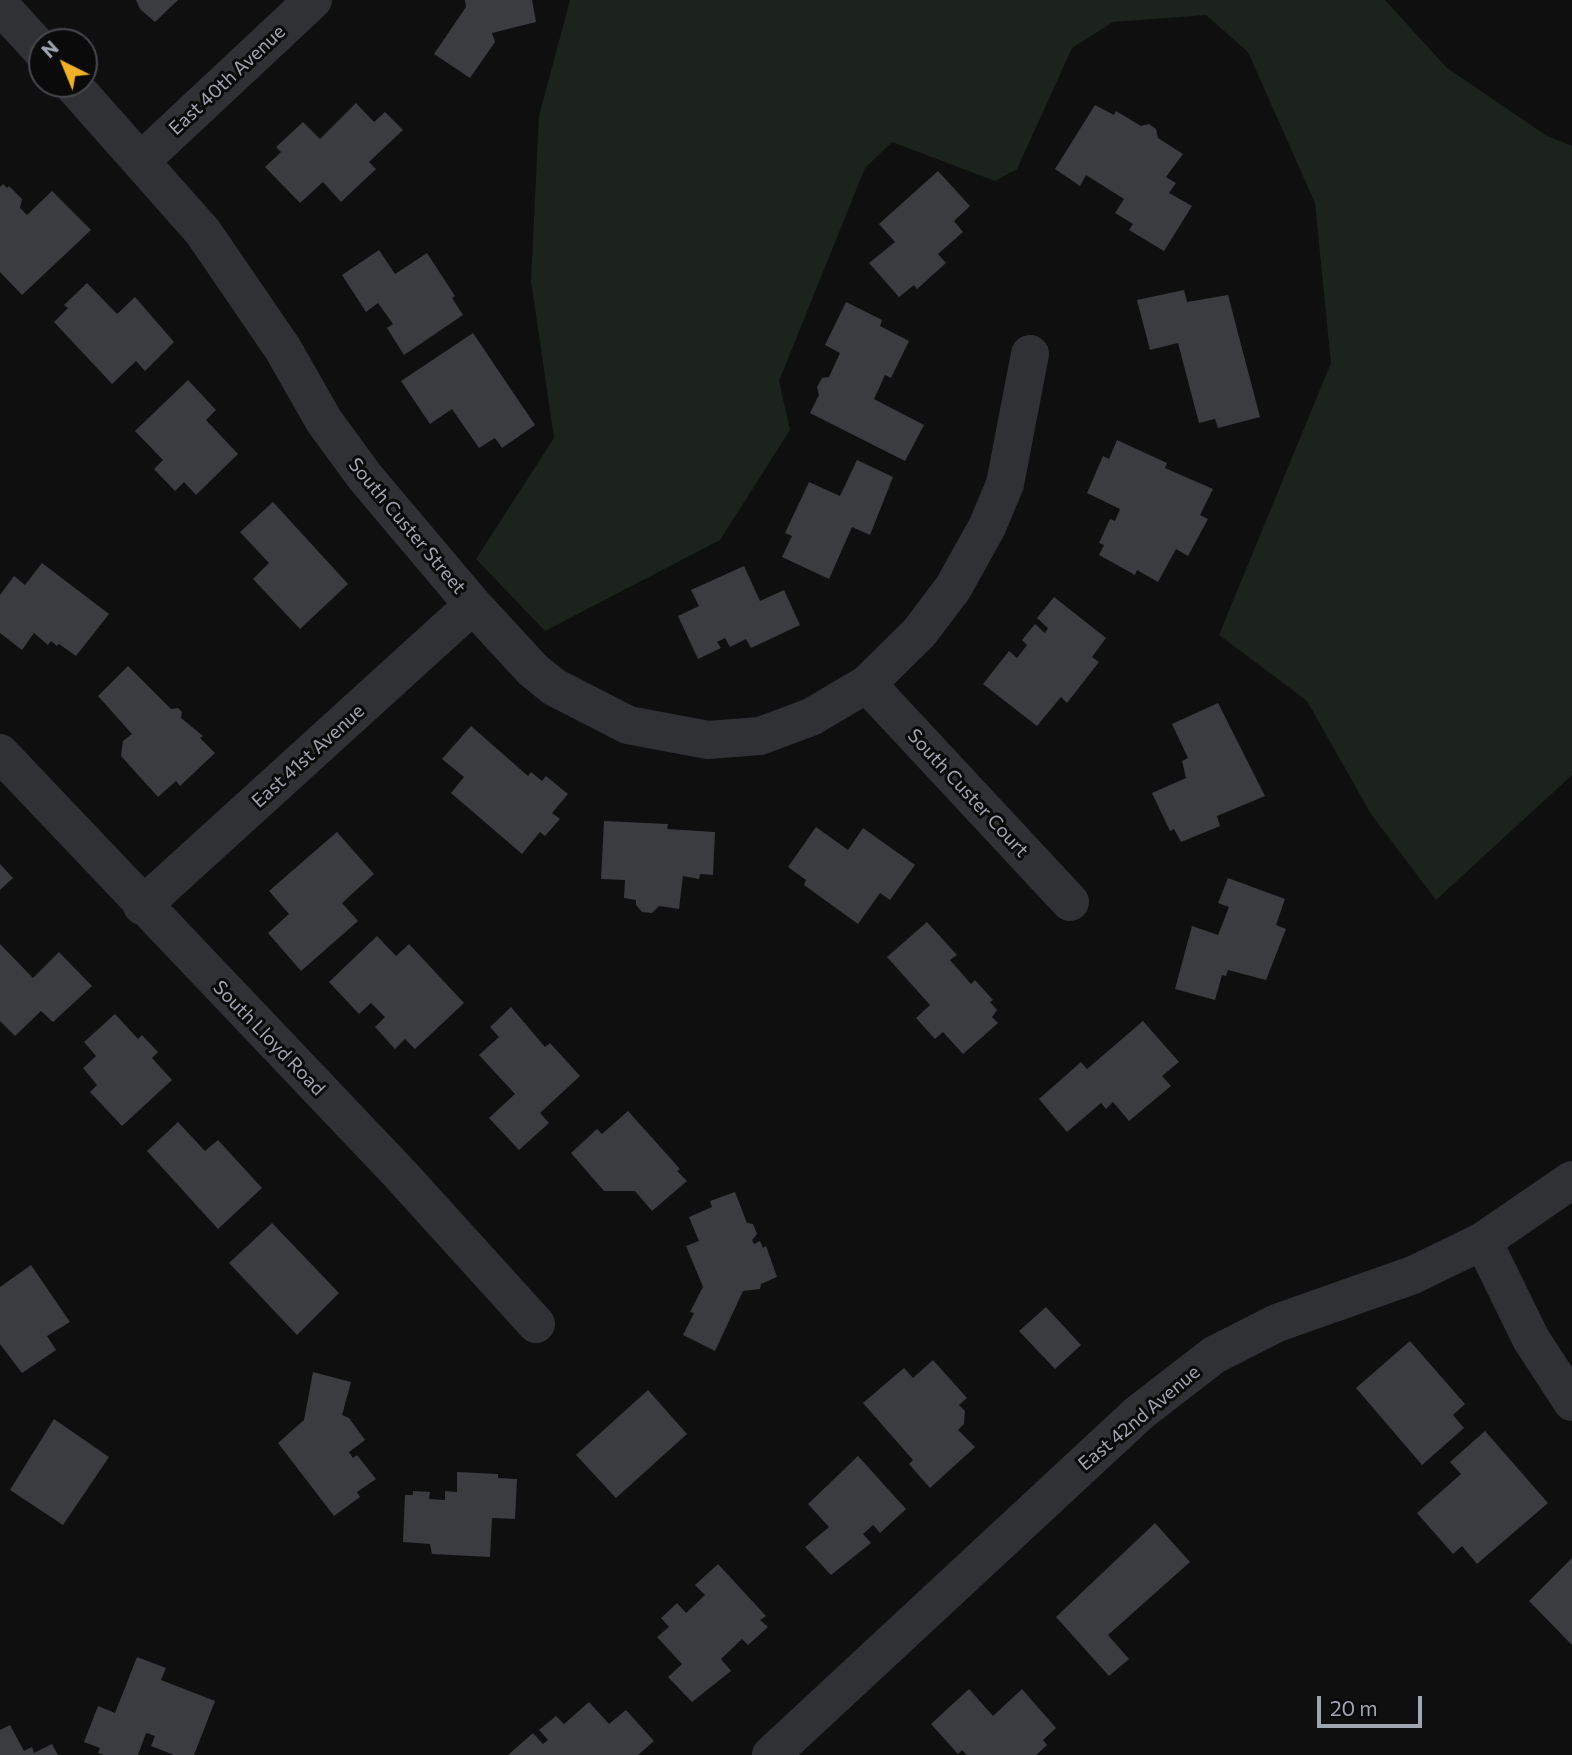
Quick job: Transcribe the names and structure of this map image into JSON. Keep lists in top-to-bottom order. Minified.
{"streets":{"street":["East 40th Avenue","South Custer Street","East 41st Avenue","South Custer Court","South Lloyd Road","East 42nd Avenue"]},"crossings":[["East 40th Avenue","South Custer Street"],["South Custer Street","East 41st Avenue"],["South Custer Street","South Custer Court"],["East 41st Avenue","South Lloyd Road"]],"scale_bar":"20 m","north":"top left"}
